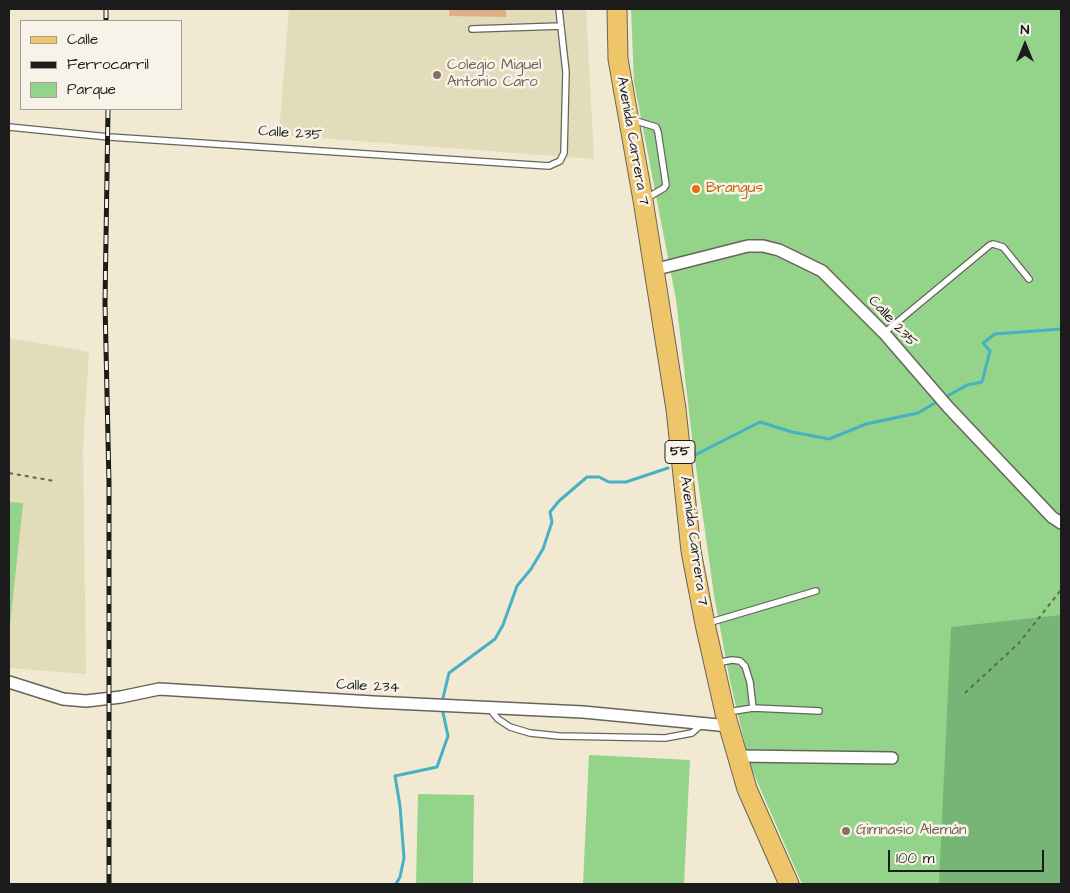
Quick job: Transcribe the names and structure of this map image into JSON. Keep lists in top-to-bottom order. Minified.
{"streets":{"main road":["Avenida Carrera 7","55"],"street":["Calle 235","Calle 234"]},"crossings":[["Calle 235","Avenida Carrera 7"],["Avenida Carrera 7","Calle 234"]],"places":["Colegio Miguel Antonio Caro","Brangus","Gimnasio Alemán"],"legend":["Calle","Ferrocarril","Parque"],"scale_bar":"100 m","north":"top"}
